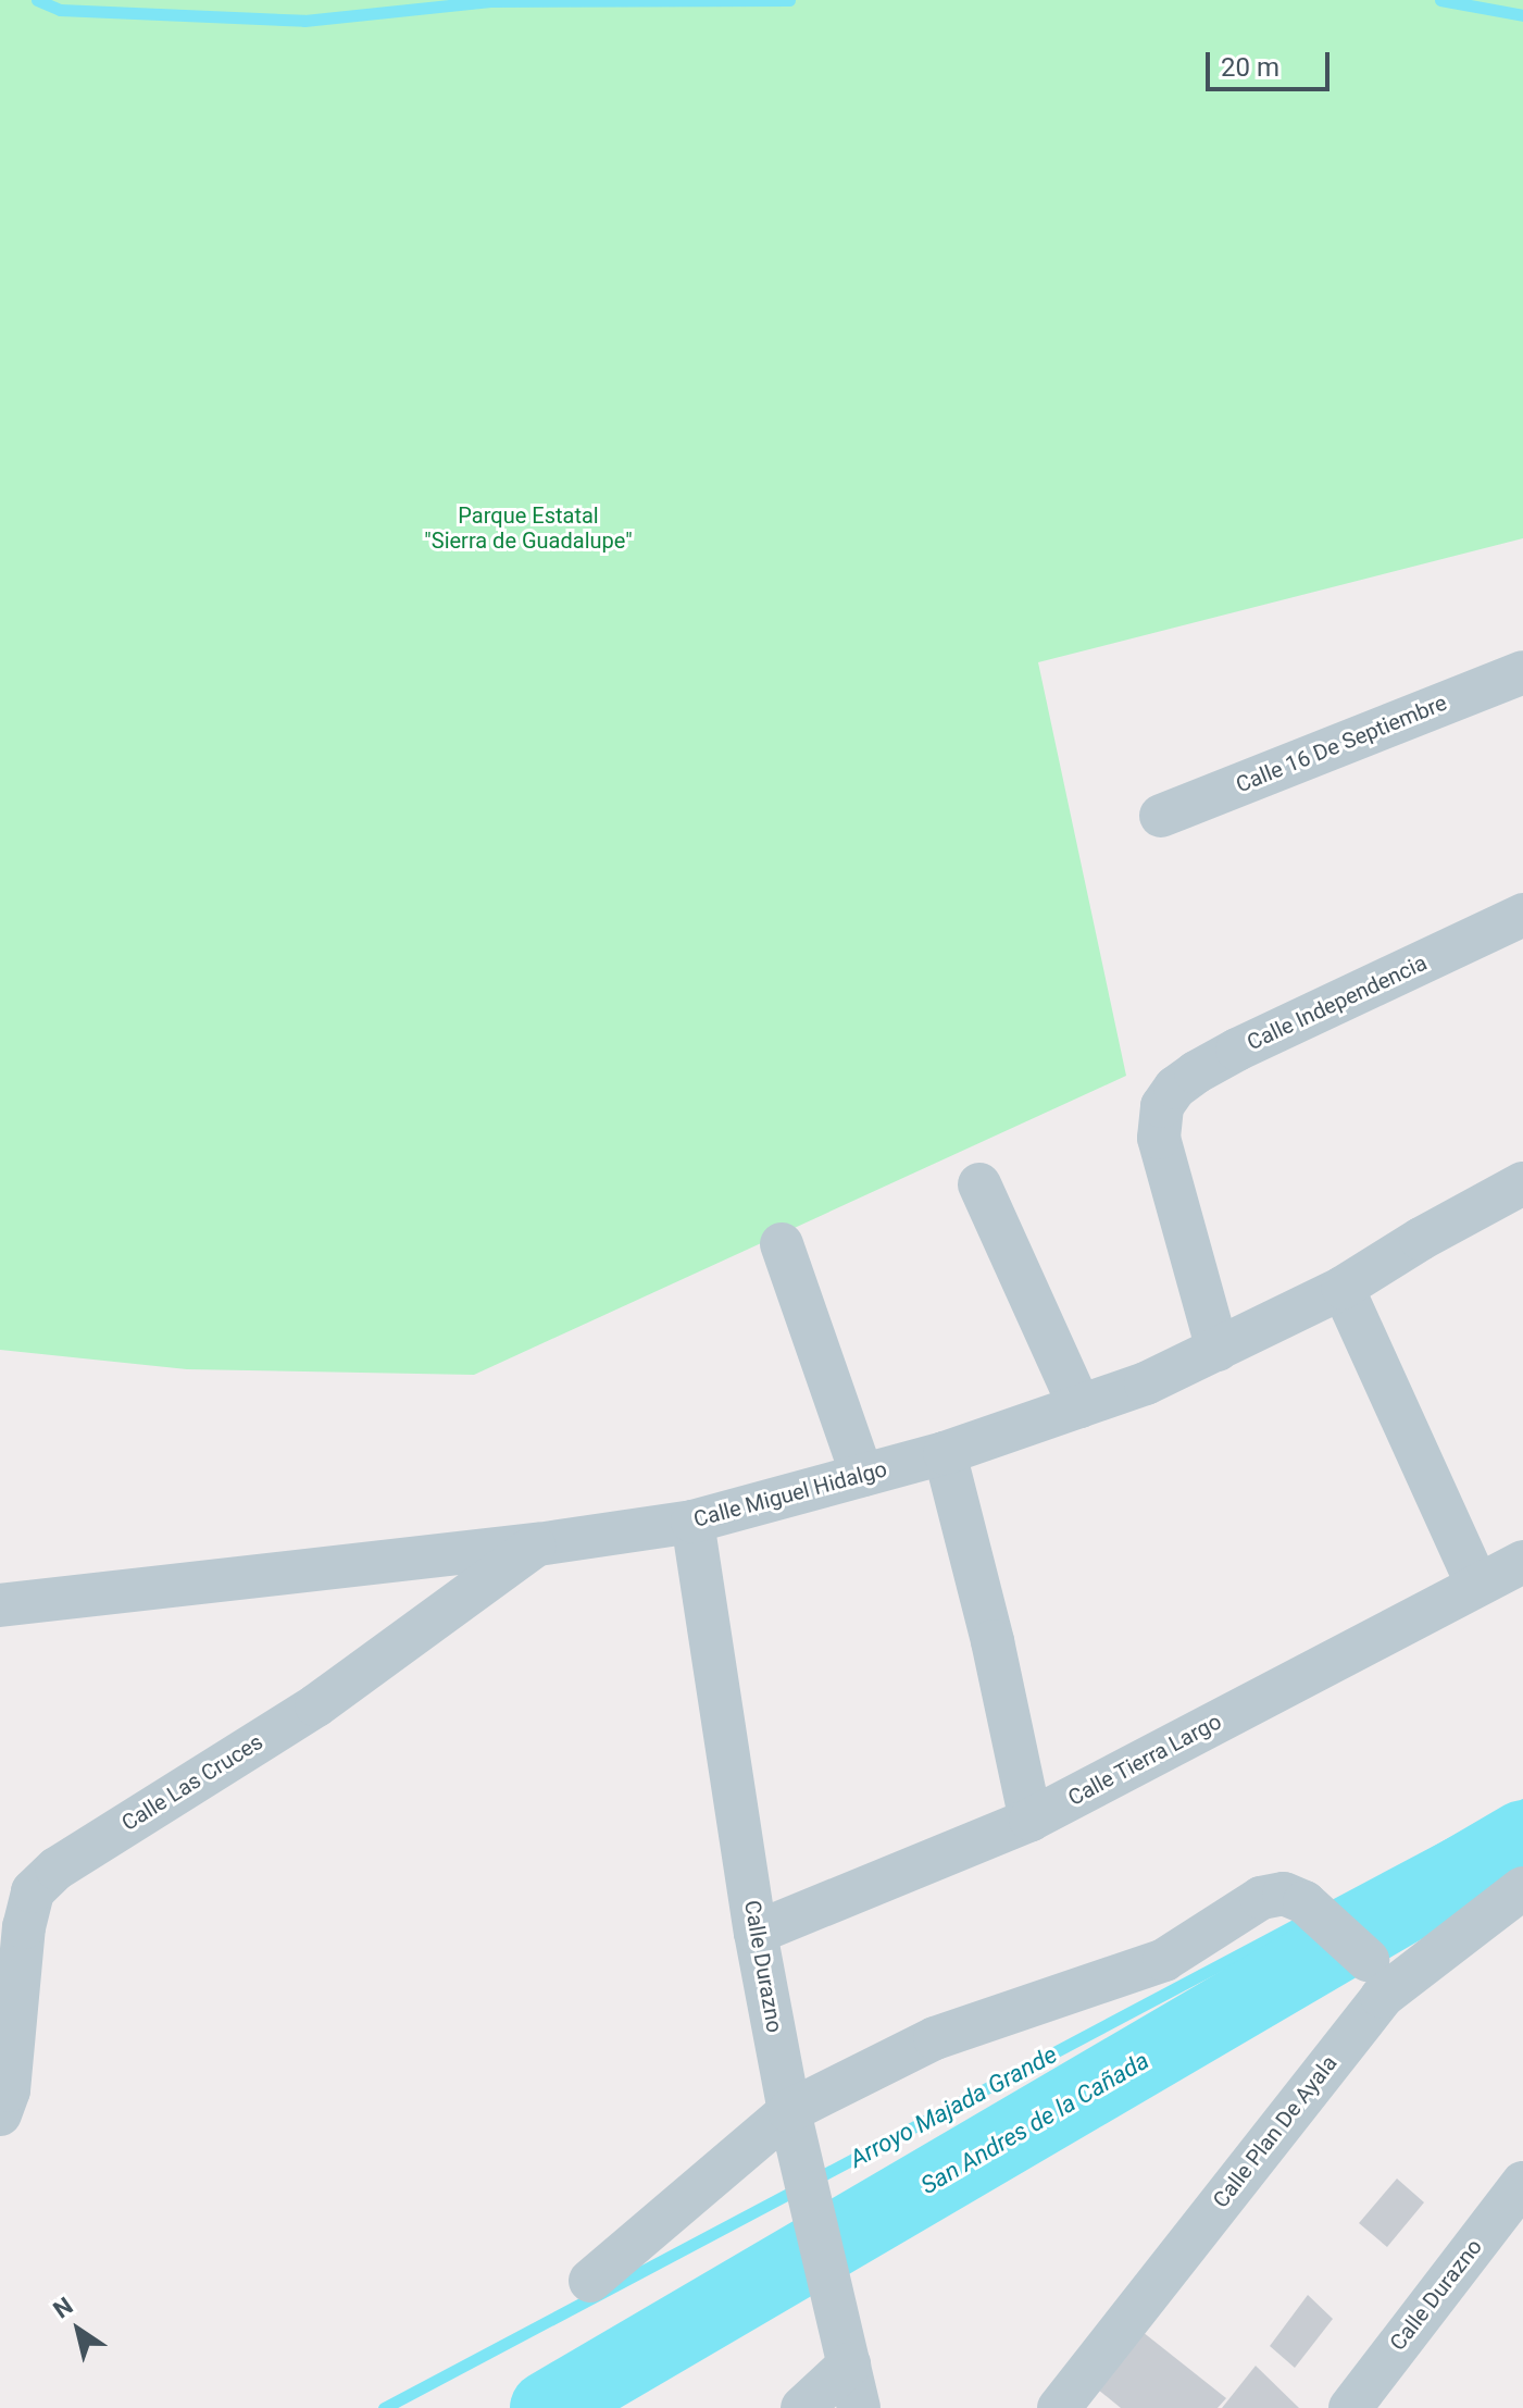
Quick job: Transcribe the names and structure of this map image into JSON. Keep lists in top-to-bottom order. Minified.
{"streets":{"street":["Calle 16 De Septiembre","Calle Independencia","Calle Miguel Hidalgo","Calle Tierra Largo","Calle Las Cruces","Calle Durazno","Calle Plan De Ayala"]},"crossings":[["Calle Independencia","Calle Miguel Hidalgo"],["Calle Miguel Hidalgo","Calle Las Cruces"],["Calle Miguel Hidalgo","Calle Durazno"],["Calle Tierra Largo","Calle Durazno"]],"water":["Arroyo Majada Grande","San Andres de la Cañada"],"parks":["Parque Estatal \"Sierra de Guadalupe\""],"scale_bar":"20 m","north":"top left"}
